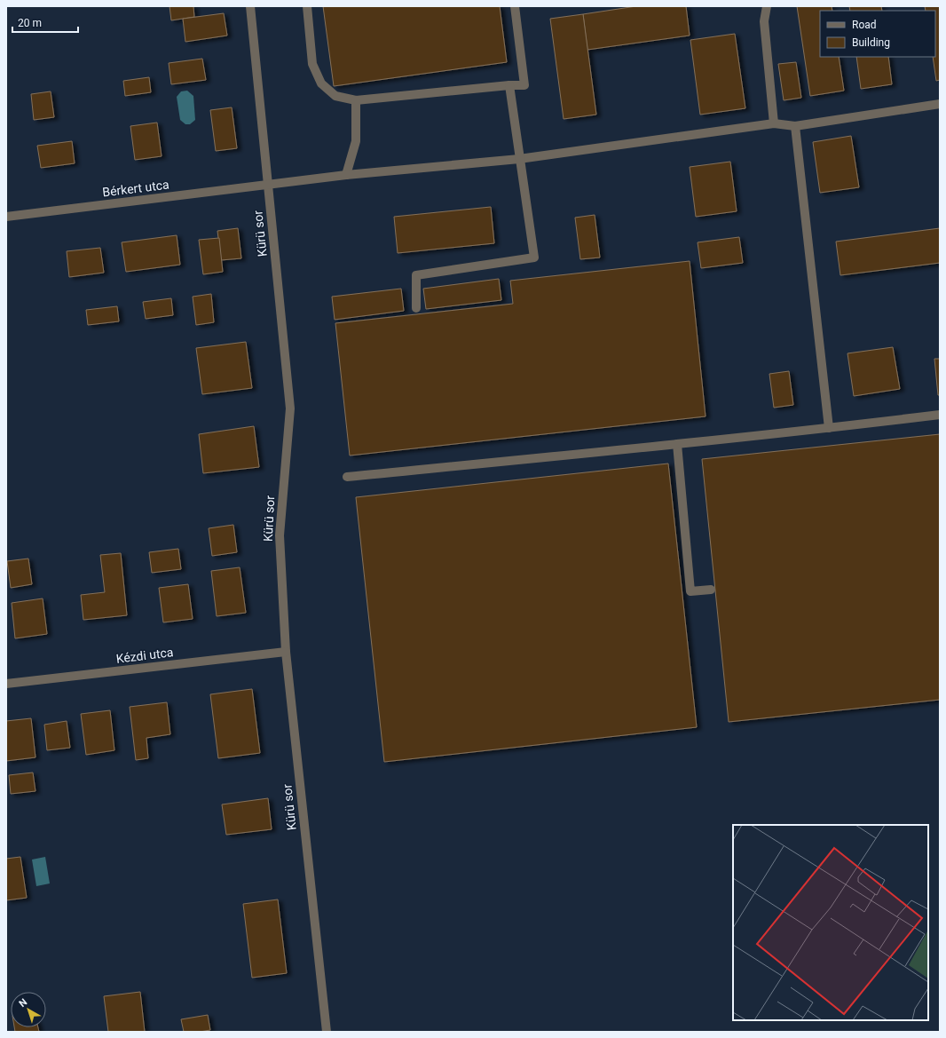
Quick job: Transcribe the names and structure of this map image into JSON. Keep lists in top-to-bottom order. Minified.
{"streets":{"street":["Bérkert utca","Kürü sor","Kézdi utca"]},"crossings":[["Bérkert utca","Kürü sor"],["Kürü sor","Kézdi utca"]],"legend":["Road","Building"],"scale_bar":"20 m","north":"top left"}
